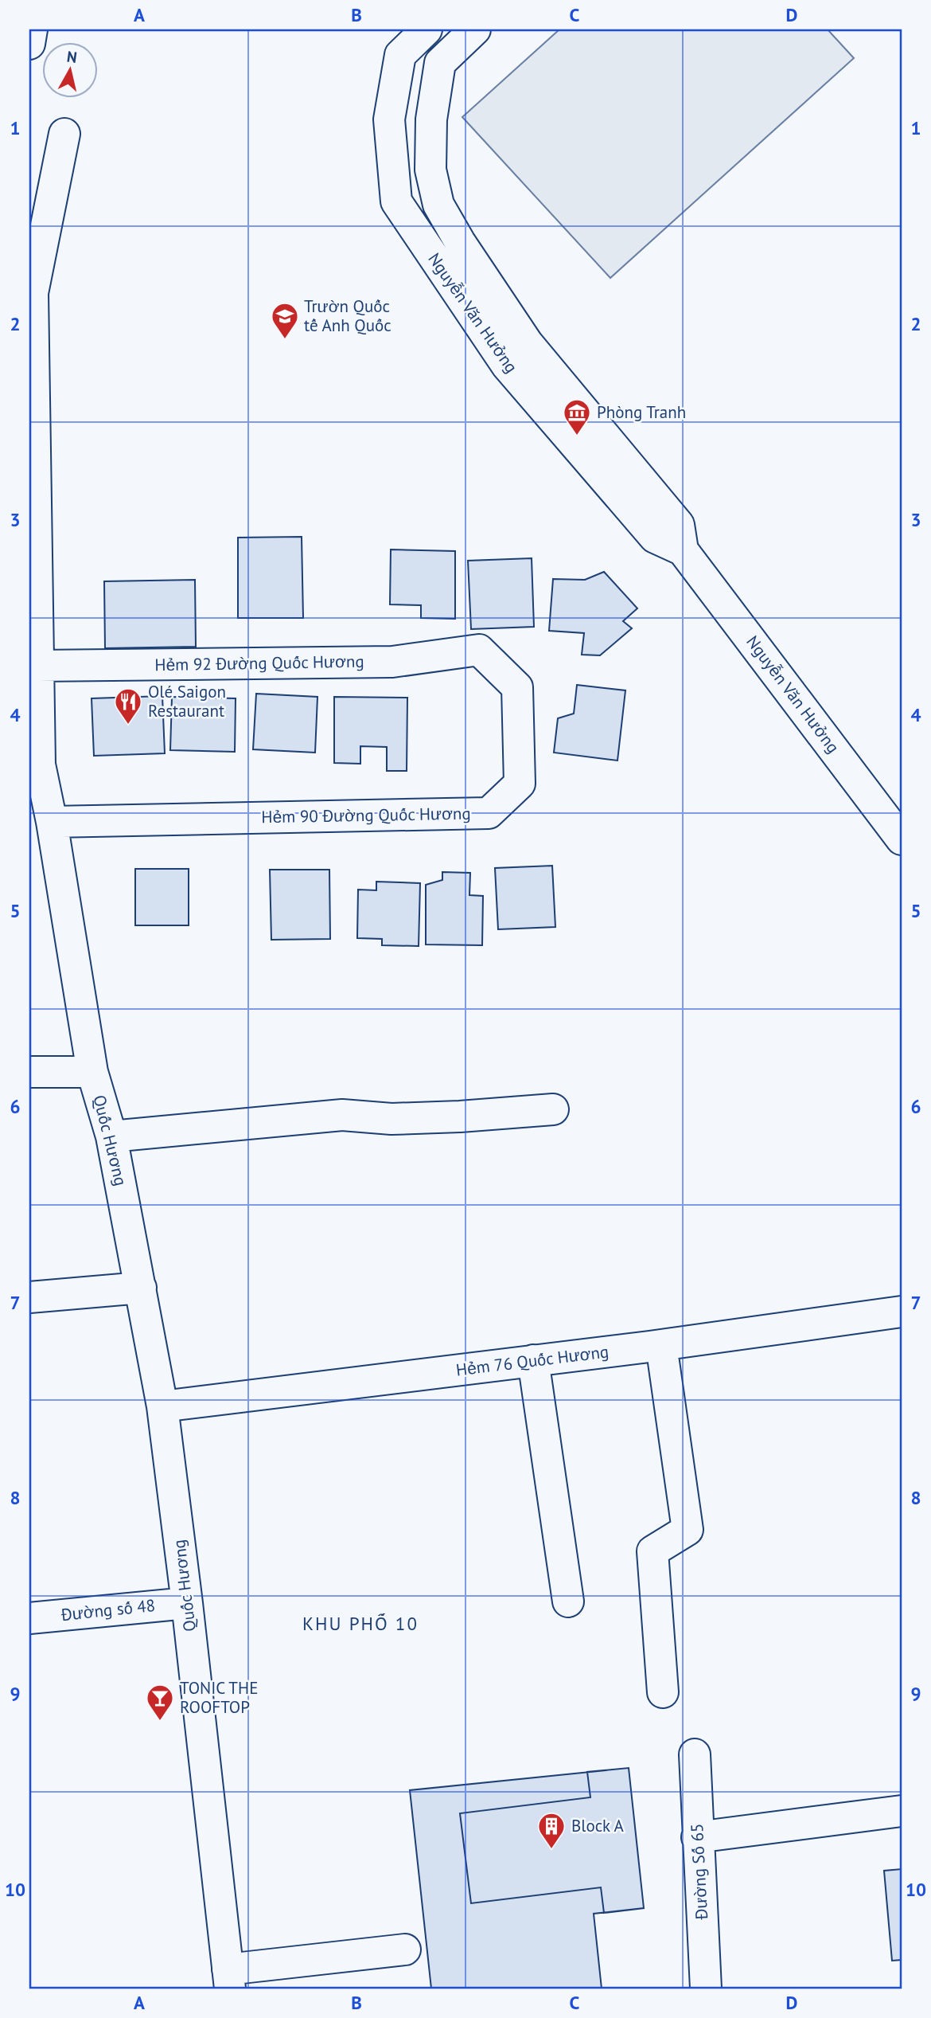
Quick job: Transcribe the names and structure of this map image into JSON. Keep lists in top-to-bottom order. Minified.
{"streets":{"street":["Nguyễn Văn Hưởng","Hẻm 92 Đường Quốc Hương","Hẻm 90 Đường Quốc Hương","Quốc Hương","Hẻm 76 Quốc Hương","Đường số 48","Đường Số 65"]},"crossings":[["Hẻm 92 Đường Quốc Hương","Hẻm 90 Đường Quốc Hương"],["Hẻm 92 Đường Quốc Hương","Quốc Hương"],["Hẻm 90 Đường Quốc Hương","Quốc Hương"],["Quốc Hương","Hẻm 76 Quốc Hương"],["Quốc Hương","Đường số 48"]],"districts":["KHU PHỐ 10"],"places":{"school or university":["Trườn Quốc tế Anh Quốc"],"museum":["Phòng Tranh"],"restaurant":["Olé Saigon Restaurant"],"bar":["TONIC THE ROOFTOP"],"building":["Block A"]},"north":"top","grid":{"columns":["A","B","C","D"],"rows":["1","2","3","4","5","6","7","8","9","10"]}}
